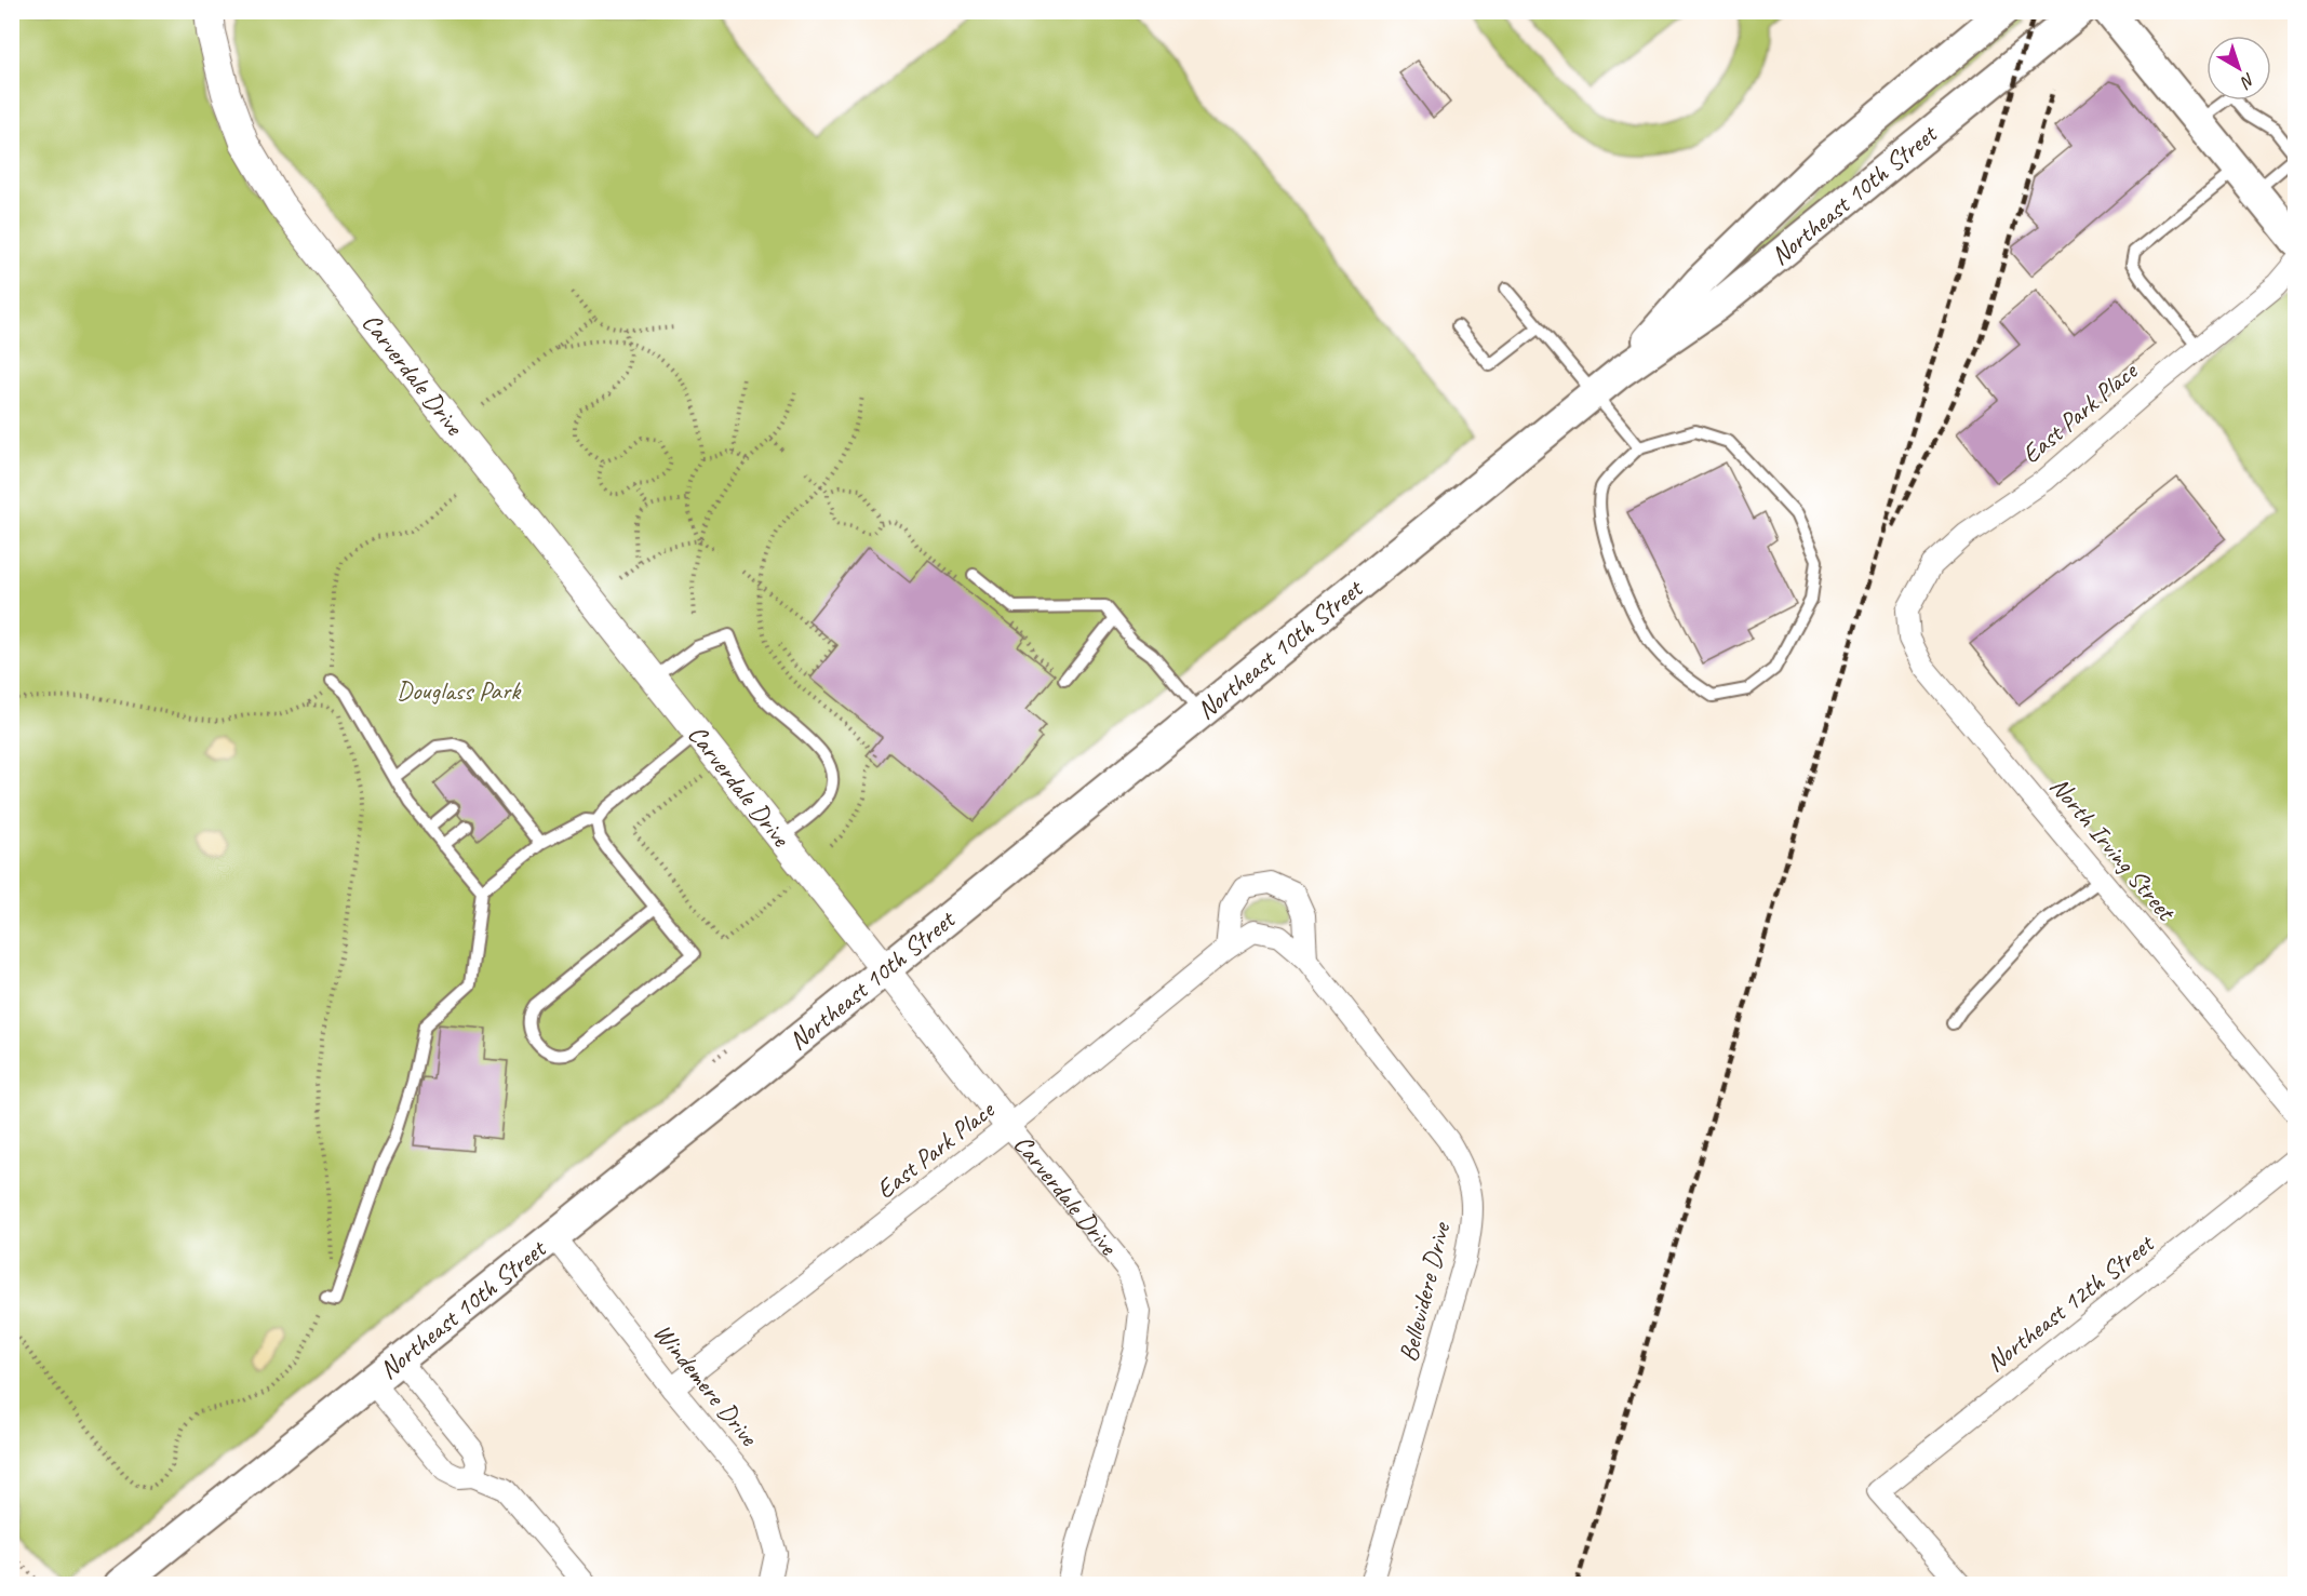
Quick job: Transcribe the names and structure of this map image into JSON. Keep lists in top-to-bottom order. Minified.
{"streets":{"main road":["Northeast 10th Street"],"street":["Carverdale Drive","East Park Place","North Irving Street","Bellevidere Drive","Northeast 12th Street","Windemere Drive"]},"crossings":[["Northeast 10th Street","Carverdale Drive"],["Northeast 10th Street","Windemere Drive"],["Carverdale Drive","East Park Place"],["East Park Place","North Irving Street"],["East Park Place","Bellevidere Drive"],["East Park Place","Windemere Drive"]],"parks":["Douglass Park"],"north":"bottom right"}
